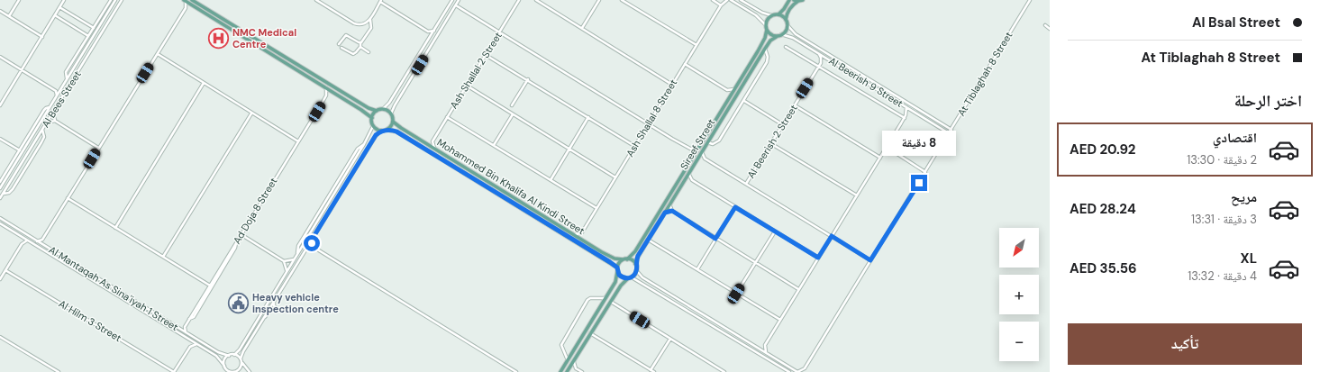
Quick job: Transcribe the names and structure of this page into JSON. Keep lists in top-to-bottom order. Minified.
{"streets":{"main road":["Sireef Street","Mohammed Bin Khalifa Al Kindi Street"],"street":["Ash Shallal 2 Street","At Tiblaghah 8 Street","Al Beerish 9 Street","Al Bees Street","Ash Shallal 8 Street","Al Beerish 2 Street","Ad Doja 8 Street","Al Mantaqah As Sina'iyah 1 Street","Al Hilm 3 Street"]},"crossings":[["At Tiblaghah 8 Street","Al Beerish 9 Street"],["Al Beerish 9 Street","Sireef Street"],["Sireef Street","Mohammed Bin Khalifa Al Kindi Street"]],"places":{"hospital":["NMC Medical Centre"],"public building":["Heavy vehicle inspection centre"]},"north":"bottom left","page":{"banner":["Al Bsal Street","At Tiblaghah 8 Street"],"heading":"اختر الرحلة","list":[{"name":"اقتصادي","note":"2 دقيقة · 13:30","value":"AED 20.92"},{"name":"مريح","note":"3 دقيقة · 13:31","value":"AED 28.24"},{"name":"XL","note":"4 دقيقة · 13:32","value":"AED 35.56"}],"bubble":"8 دقيقة","map_buttons":["+","−"],"buttons":"تأكيد"}}
